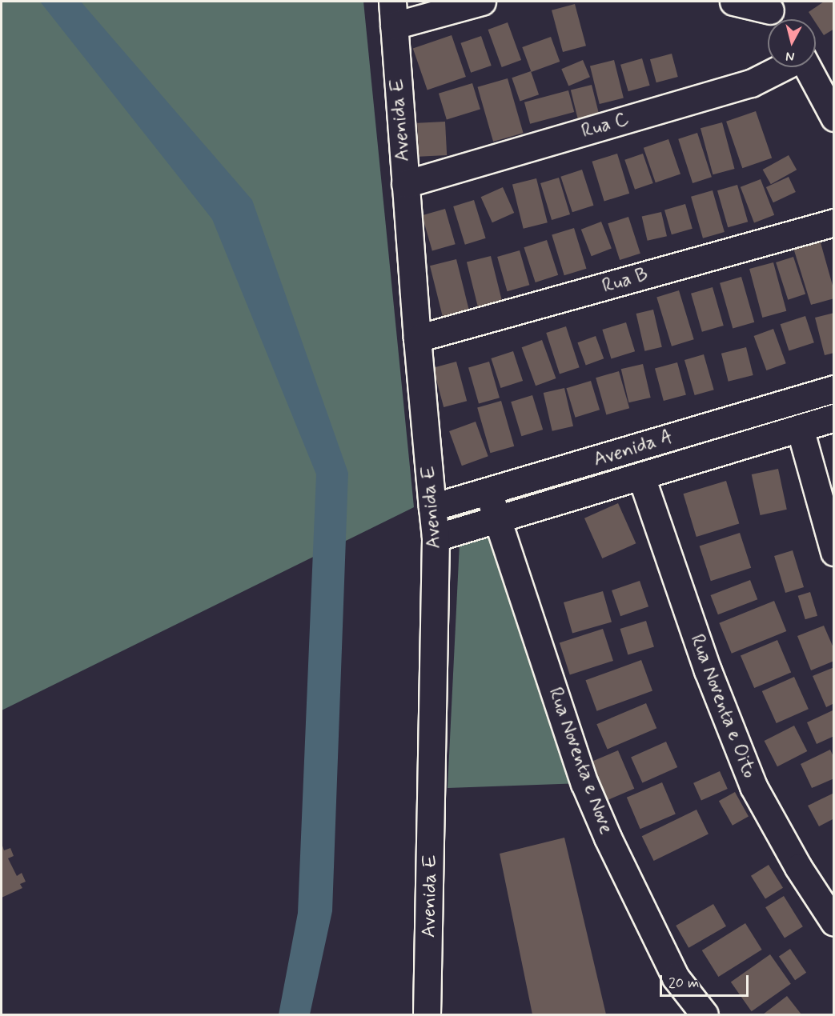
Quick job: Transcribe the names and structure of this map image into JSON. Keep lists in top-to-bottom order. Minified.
{"streets":{"street":["Avenida E","Rua C","Rua B","Avenida A","Rua Noventa e Oito","Rua Noventa e Nove"]},"crossings":[["Avenida E","Rua C"],["Avenida E","Rua B"],["Avenida E","Avenida A"],["Avenida A","Rua Noventa e Oito"],["Avenida A","Rua Noventa e Nove"]],"scale_bar":"20 m","north":"bottom"}
